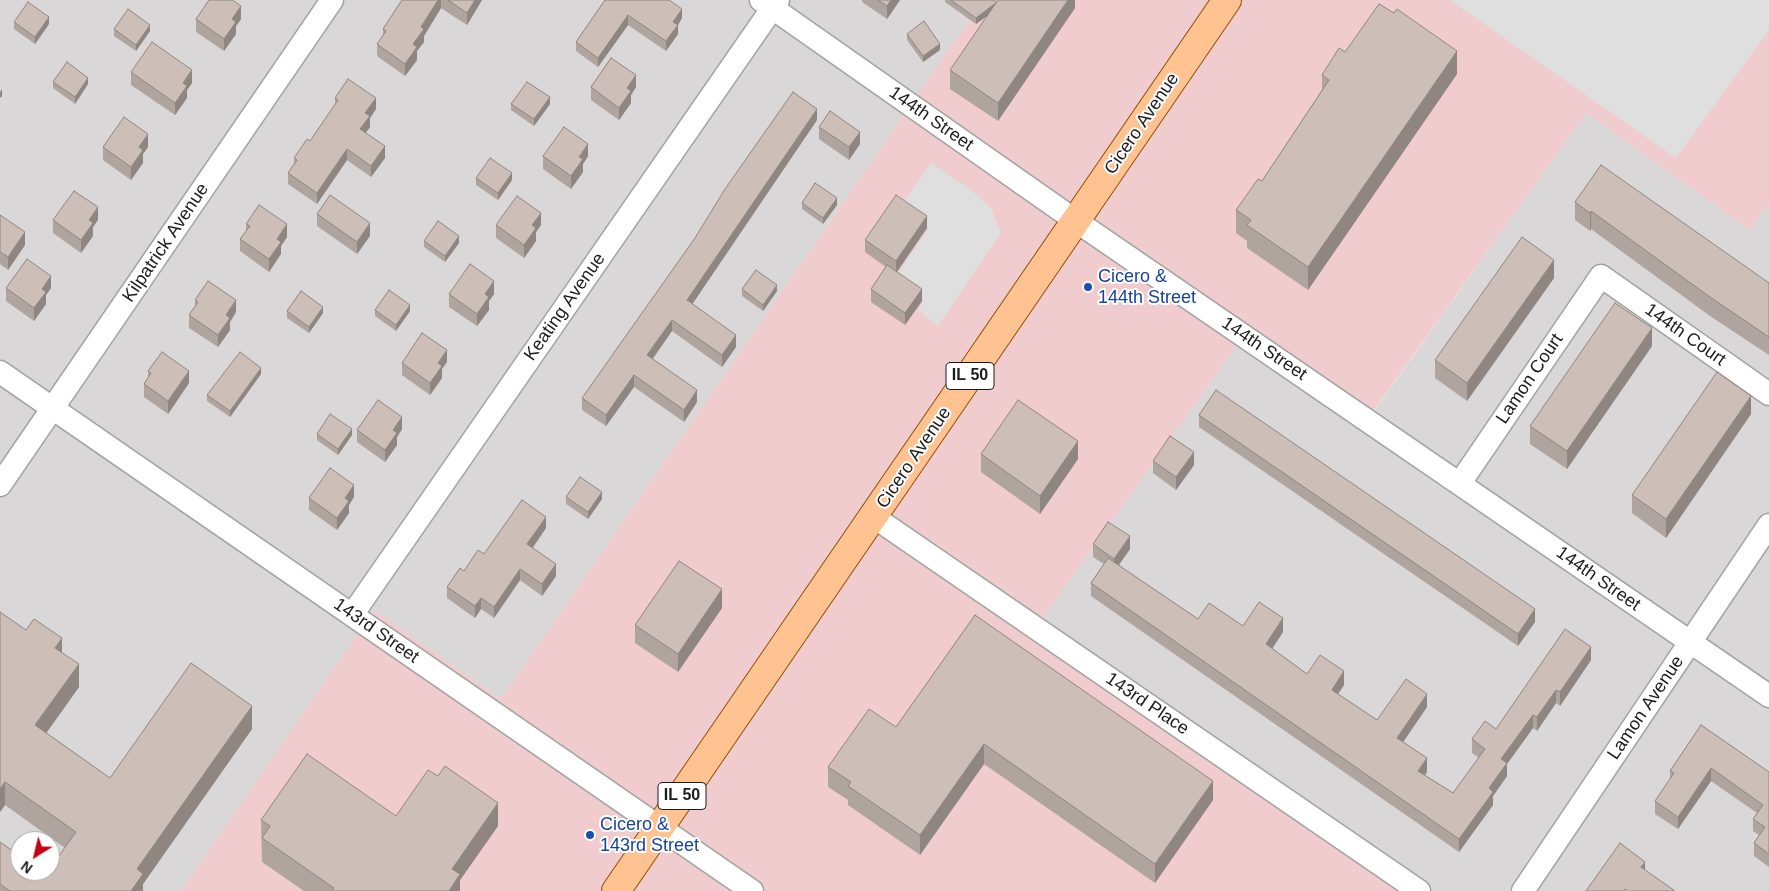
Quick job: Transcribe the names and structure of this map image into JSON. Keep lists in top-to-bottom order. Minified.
{"streets":{"main road":["Cicero Avenue","IL 50"],"street":["144th Street","Kilpatrick Avenue","Keating Avenue","144th Court","Lamon Court","143rd Street","143rd Place","Lamon Avenue"]},"crossings":[["144th Street","Cicero Avenue"],["144th Street","Keating Avenue"],["144th Street","Lamon Court"],["144th Street","Lamon Avenue"],["Cicero Avenue","143rd Street"],["Cicero Avenue","143rd Place"],["Kilpatrick Avenue","143rd Street"],["Keating Avenue","143rd Street"],["144th Court","Lamon Court"]],"places":["Cicero & 144th Street","Cicero & 143rd Street"],"north":"bottom left"}
